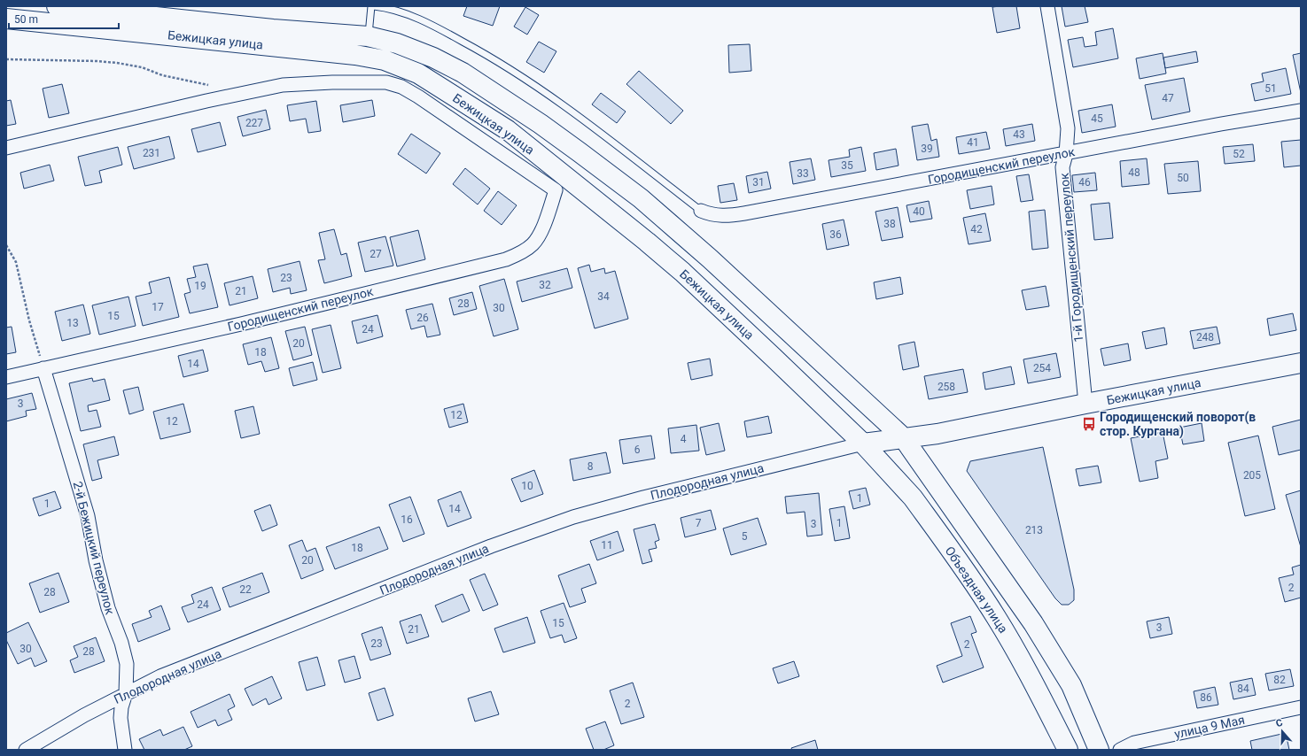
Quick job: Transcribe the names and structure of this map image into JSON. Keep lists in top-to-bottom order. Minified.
{"streets":{"main road":["Бежицкая улица","Объездная улица"],"street":["Городищенский переулок","1-й Городищенский переулок","Плодородная улица","2-й Бежицкий переулок","улица 9 Мая"]},"crossings":[["Бежицкая улица","1-й Городищенский переулок"],["Бежицкая улица","Плодородная улица"],["Бежицкая улица","Объездная улица"],["Городищенский переулок","1-й Городищенский переулок"],["Городищенский переулок","2-й Бежицкий переулок"],["Плодородная улица","2-й Бежицкий переулок"],["Плодородная улица","Объездная улица"]],"places":{"bus stop":["Городищенский поворот(в стор. Кургана)"]},"house_numbers":["51","47","45","227","43","41","39","231","52","35","48","33","50","31","46","40","38","42","36","27","23","32","19","21","34","28","17","30","15","26","13","24","248","20","18","14","254","258","3","12","12","4","6","8","205","10","1","1","14","16","7","1","3","213","5","11","18","20","2","22","28","24","15","3","21","23","2","30","28","82","84","86","2"],"scale_bar":"50 m","north":"top"}
